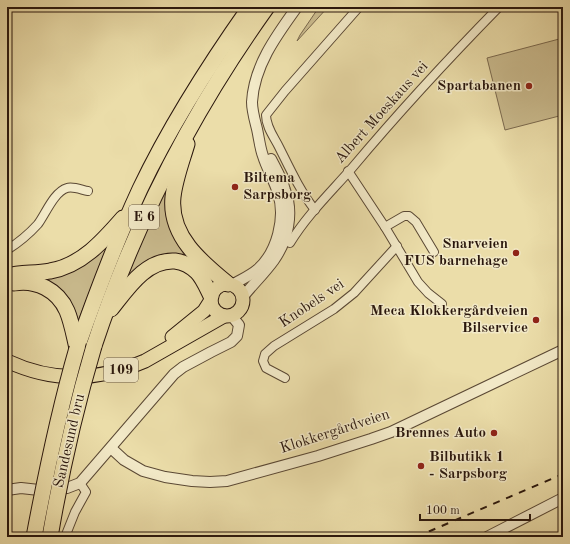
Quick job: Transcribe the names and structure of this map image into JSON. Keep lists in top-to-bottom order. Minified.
{"streets":{"highway":["E 6","Sandesund bru"],"main road":["109"],"street":["Albert Moeskaus vei","Knobels vei","Klokkergårdveien"]},"crossings":[["E 6","109"],["E 6","Sandesund bru"]],"places":["Spartabanen","Biltema Sarpsborg","Snarveien FUS barnehage","Meca Klokkergårdveien Bilservice","Brennes Auto","Bilbutikk 1 - Sarpsborg"],"scale_bar":"100 m"}
